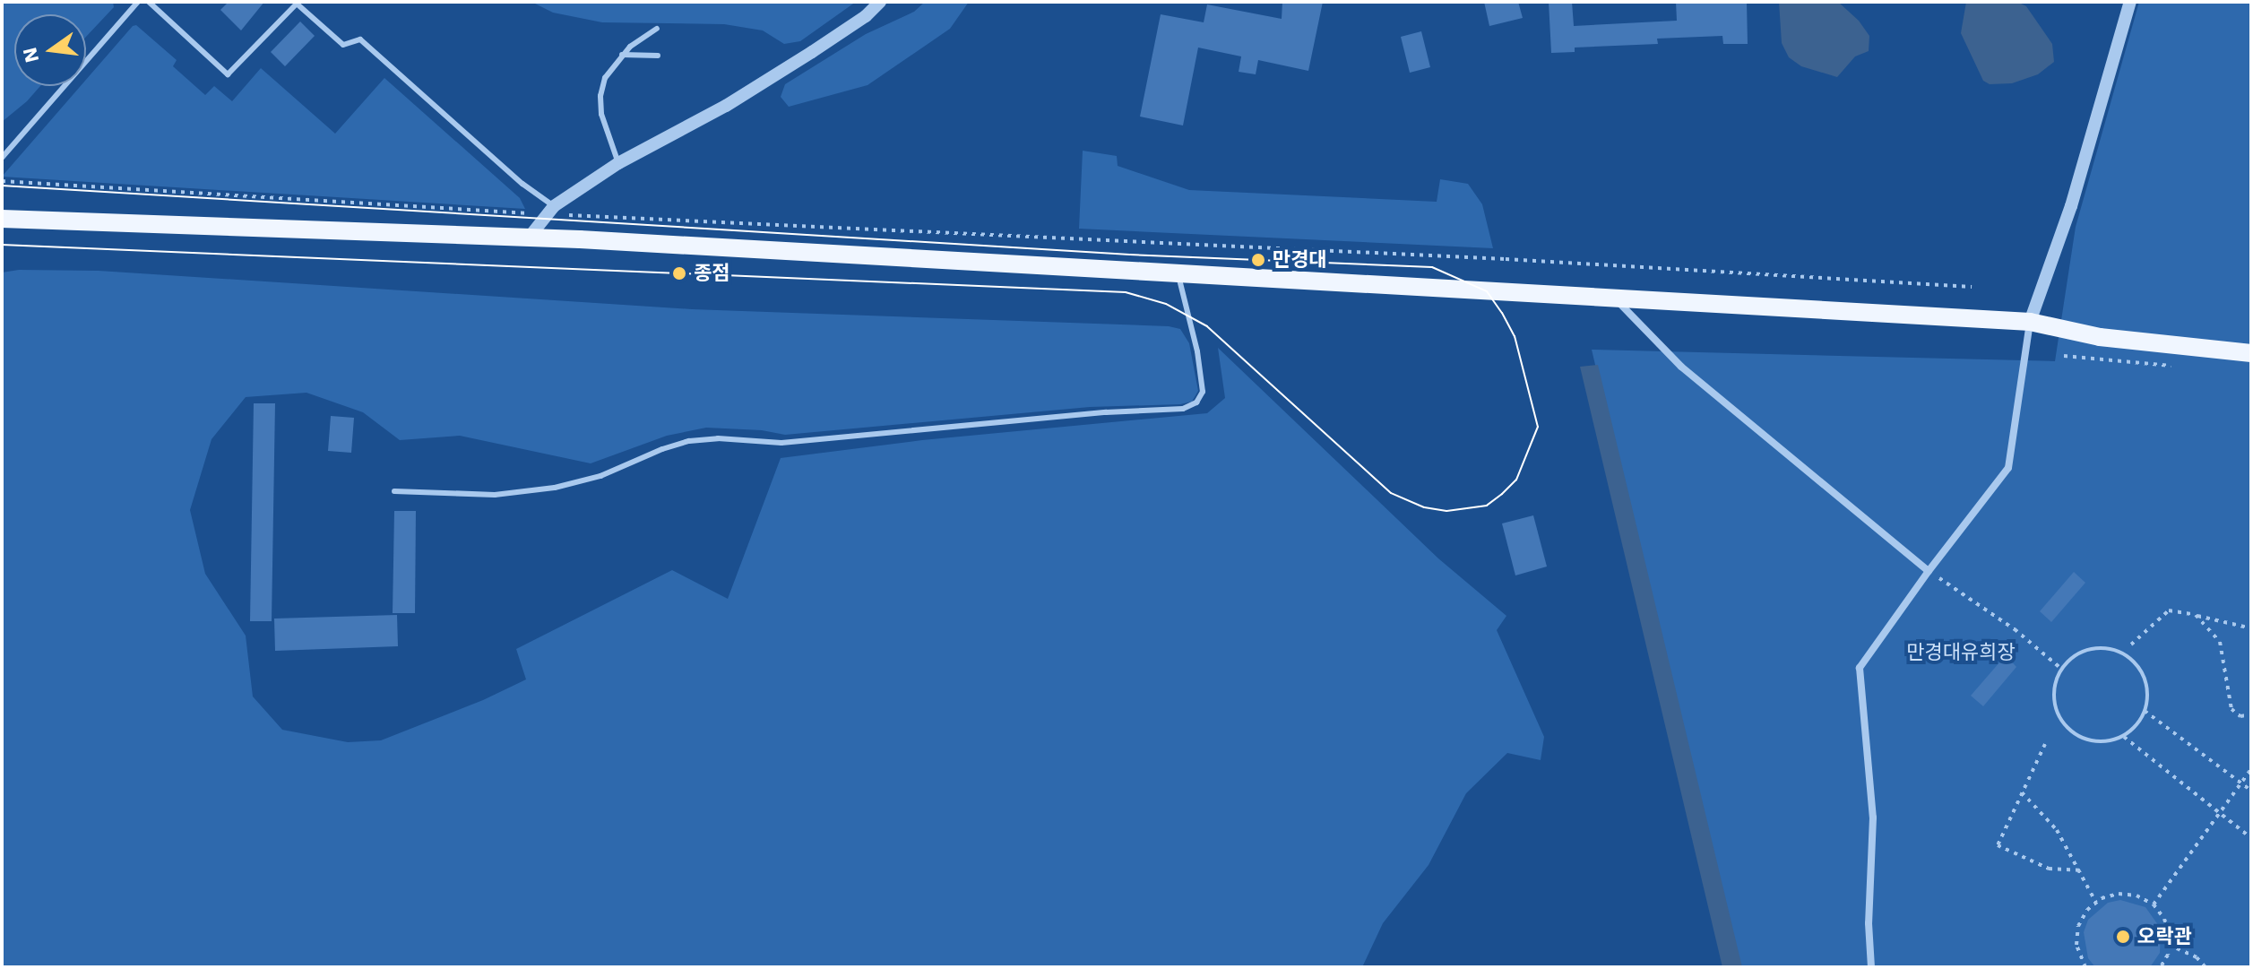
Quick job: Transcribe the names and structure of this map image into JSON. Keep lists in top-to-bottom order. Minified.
{"parks":["만경대유희장"],"places":["만경대","종점","오락관"],"north":"left"}
